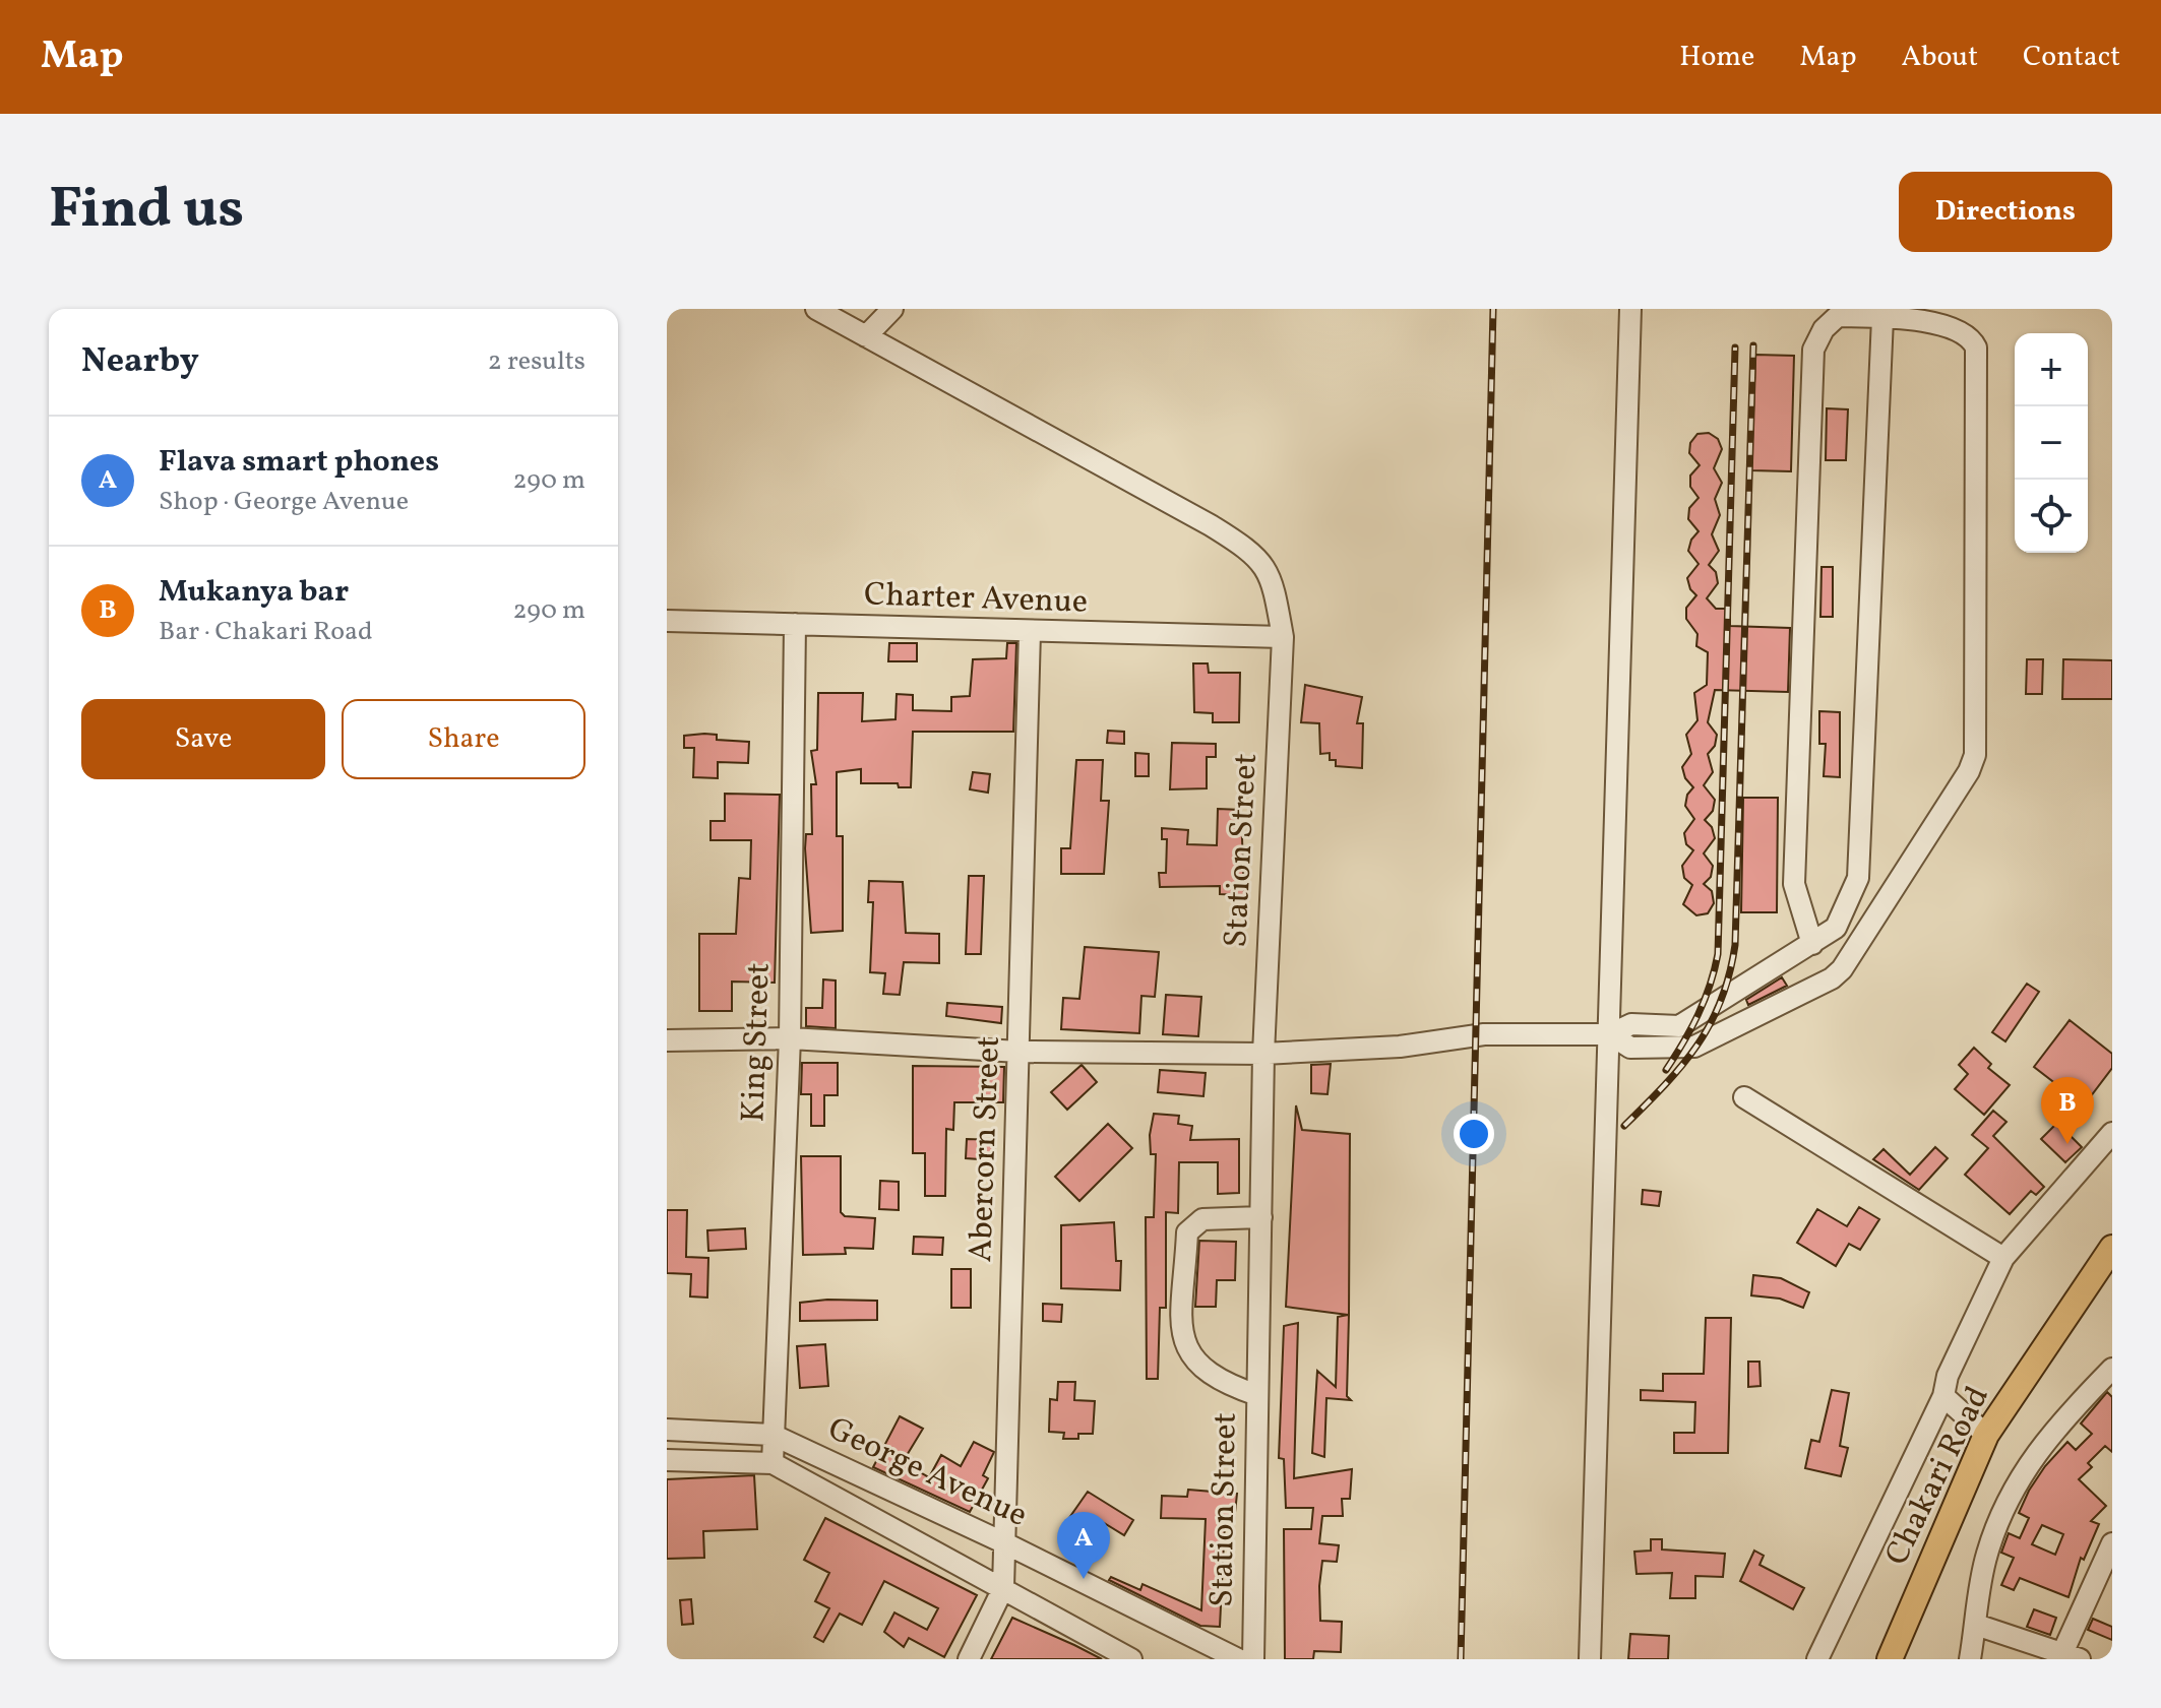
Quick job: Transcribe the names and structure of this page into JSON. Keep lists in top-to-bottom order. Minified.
{"streets":{"main road":["Chakari Road"],"street":["Charter Avenue","Station Street","King Street","Abercorn Street","George Avenue"]},"crossings":[["Charter Avenue","Station Street"],["Charter Avenue","King Street"],["Charter Avenue","Abercorn Street"],["King Street","George Avenue"],["Abercorn Street","George Avenue"]],"page":{"header":"Map","nav":["Home","Map","About","Contact"],"title":"Find us","buttons":["Directions",["Save","Share"]],"heading":["Nearby","2 results"],"map_buttons":["+","−"],"list":[{"mark":"A","name":"Flava smart phones","note":"Shop · George Avenue","value":"290 m"},{"mark":"B","name":"Mukanya bar","note":"Bar · Chakari Road","value":"290 m"}],"pins":["B","A"]}}
